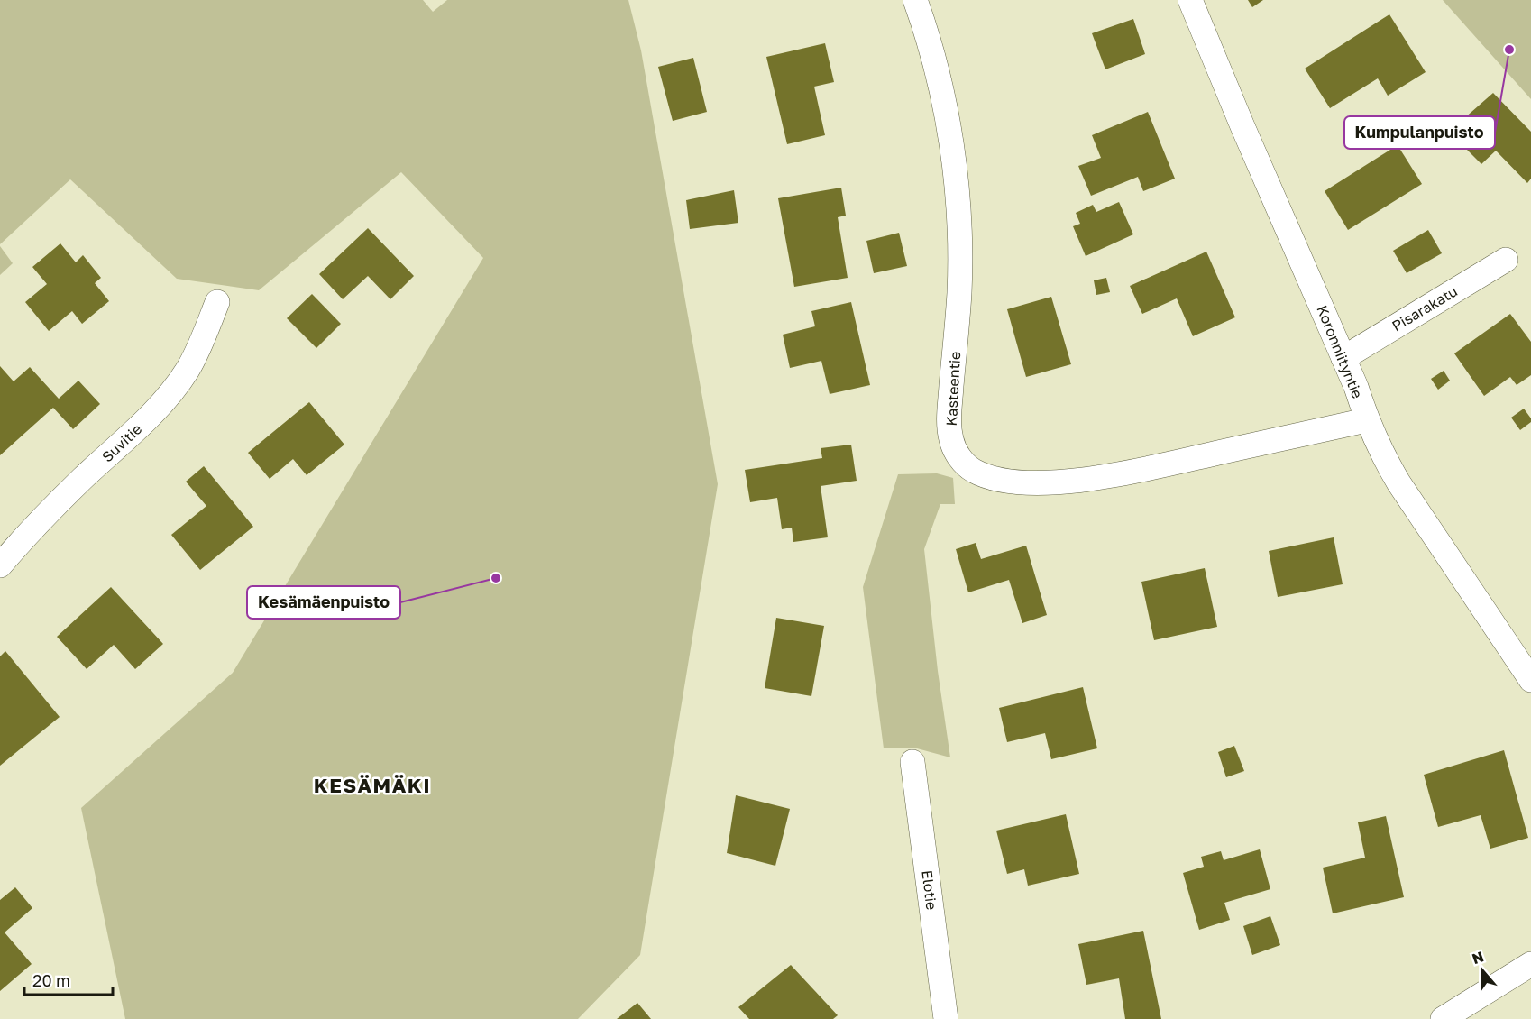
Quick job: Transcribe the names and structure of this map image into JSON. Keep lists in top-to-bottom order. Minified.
{"streets":{"street":["Pisarakatu","Koronniityntie","Kasteentie","Suvitie","Elotie"]},"crossings":[["Pisarakatu","Koronniityntie"],["Koronniityntie","Kasteentie"]],"districts":["KESÄMÄKI"],"places":["Kumpulanpuisto","Kesämäenpuisto"],"scale_bar":"20 m","north":"top"}
